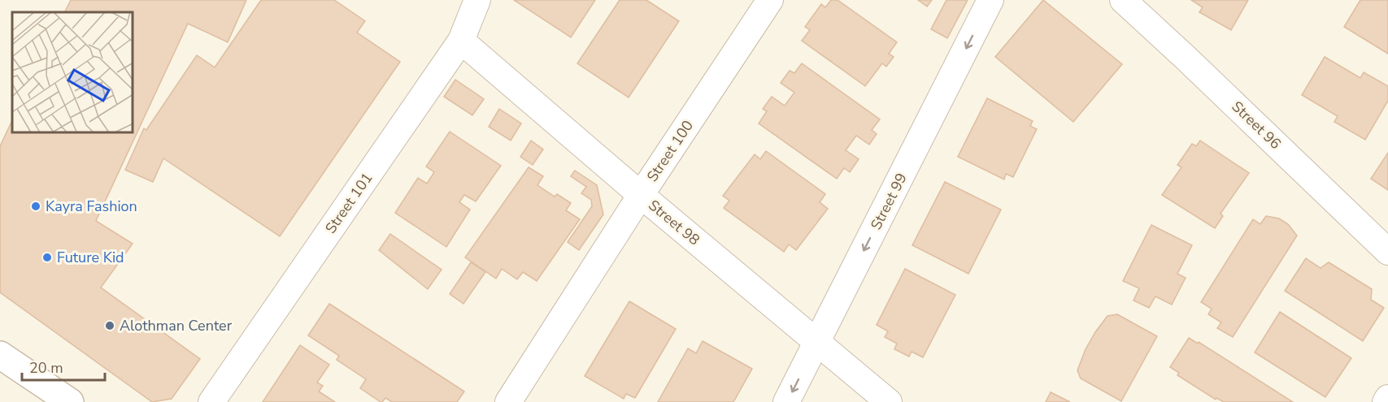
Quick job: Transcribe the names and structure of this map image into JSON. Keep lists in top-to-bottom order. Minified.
{"streets":{"street":["Street 96","Street 100","Street 99","Street 101","Street 98"]},"crossings":[["Street 100","Street 98"],["Street 99","Street 98"],["Street 101","Street 98"]],"one_way":["Street 99"],"places":["Kayra Fashion","Future Kid","Alothman Center"],"scale_bar":"20 m"}
